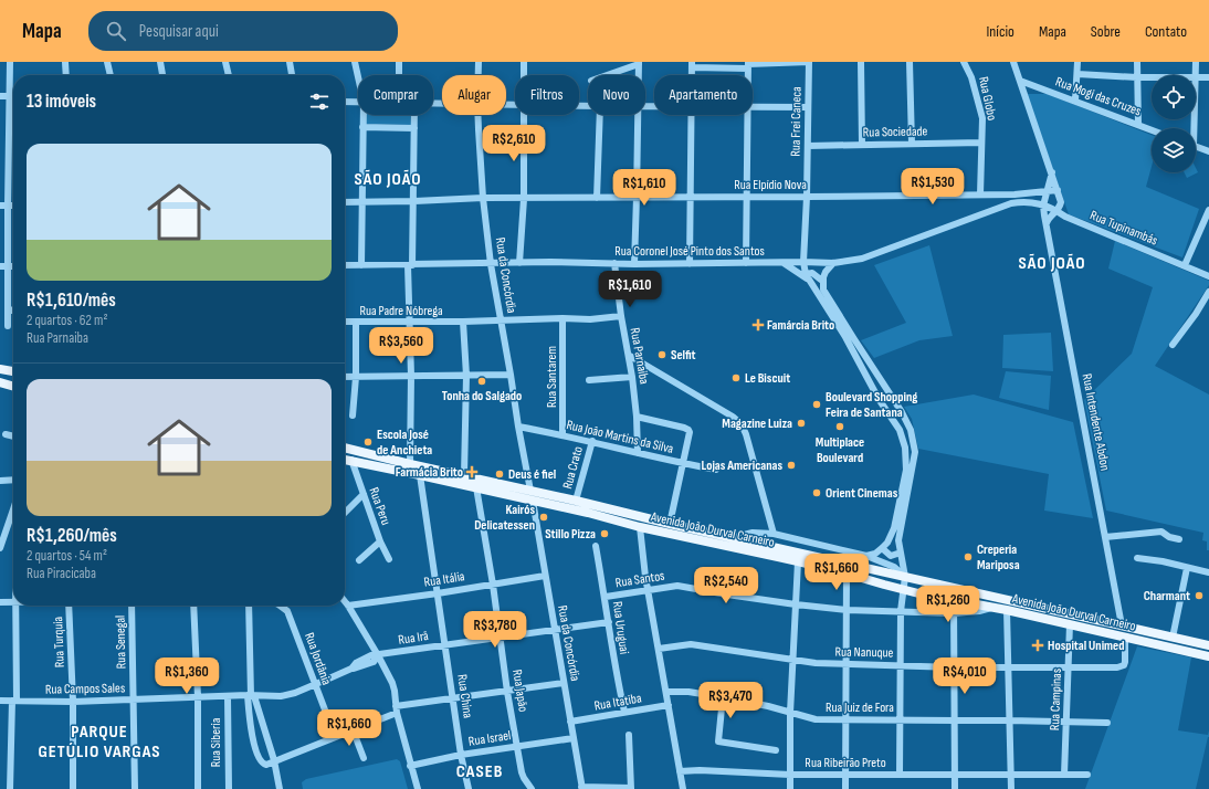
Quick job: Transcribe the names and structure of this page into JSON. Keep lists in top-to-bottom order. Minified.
{"streets":{"main road":["Avenida João Durval Carneiro"],"street":["Rua Mogi das Cruzes","Rua Globo","Rua Frei Caneca","Rua Sociedade","Rua Elpídio Nova","Rua Tupinambás","Rua Coronel José Pinto dos Santos","Rua da Concórdia","Rua Padre Nóbrega","Rua Parnaiba","Rua Santarem","Rua Intendente Abdon","Rua João Martins da Silva","Rua Crato","Rua Peru","Rua Itália","Rua Santos","Rua Uruguai","Rua Irã","Rua Turquia","Rua Senegal","Rua Nanuque","Rua Jordânia","Rua Campos Sales","Rua Japão","Rua China","Rua Campinas","Rua Itatiba","Rua Juiz de Fora","Rua Israel","Rua Siberia","Rua Ribeirão Preto"]},"crossings":[["Rua Globo","Rua Sociedade"],["Rua Globo","Rua Elpídio Nova"],["Rua Frei Caneca","Rua Sociedade"],["Rua Frei Caneca","Rua Elpídio Nova"],["Rua Frei Caneca","Rua Coronel José Pinto dos Santos"],["Rua Elpídio Nova","Rua da Concórdia"],["Rua Tupinambás","Rua Coronel José Pinto dos Santos"],["Rua Tupinambás","Rua Intendente Abdon"],["Rua Coronel José Pinto dos Santos","Rua da Concórdia"],["Rua Coronel José Pinto dos Santos","Rua Parnaiba"],["Rua da Concórdia","Rua Padre Nóbrega"],["Rua da Concórdia","Rua João Martins da Silva"],["Rua da Concórdia","Avenida João Durval Carneiro"],["Rua da Concórdia","Rua Itália"],["Rua da Concórdia","Rua Irã"],["Rua da Concórdia","Rua Itatiba"],["Rua da Concórdia","Rua Israel"],["Rua Padre Nóbrega","Rua Parnaiba"],["Rua Padre Nóbrega","Rua Santarem"],["Rua Parnaiba","Rua João Martins da Silva"],["Rua Santarem","Rua João Martins da Silva"],["Rua Intendente Abdon","Avenida João Durval Carneiro"],["Rua João Martins da Silva","Rua Crato"],["Rua Crato","Avenida João Durval Carneiro"],["Rua Peru","Avenida João Durval Carneiro"],["Avenida João Durval Carneiro","Rua Santos"],["Avenida João Durval Carneiro","Rua Nanuque"],["Avenida João Durval Carneiro","Rua Japão"],["Avenida João Durval Carneiro","Rua China"],["Avenida João Durval Carneiro","Rua Campinas"],["Rua Itália","Rua Japão"],["Rua Itália","Rua China"],["Rua Santos","Rua Uruguai"],["Rua Uruguai","Rua Irã"],["Rua Uruguai","Rua Itatiba"],["Rua Irã","Rua Jordânia"],["Rua Irã","Rua Campos Sales"],["Rua Irã","Rua Japão"],["Rua Irã","Rua China"],["Rua Irã","Rua Siberia"],["Rua Turquia","Rua Campos Sales"],["Rua Senegal","Rua Campos Sales"],["Rua Nanuque","Rua Campinas"],["Rua Japão","Rua Israel"],["Rua China","Rua Israel"],["Rua Campinas","Rua Juiz de Fora"],["Rua Campinas","Rua Ribeirão Preto"]],"districts":["SÃO JOÃO","SÃO JOÃO","PARQUE GETÚLIO VARGAS","CASEB"],"places":{"health":["Famárcia Brito","Farmácia Brito","Hospital Unimed"],"other":["Selfit","Le Biscuit","Tonha do Salgado","Boulevard Shopping Feira de Santana","Magazine Luiza","Multiplace Boulevard","Escola José de Anchieta","Lojas Americanas","Deus é fiel","Orient Cinemas","Kairós Delicatessen","Stillo Pizza","Creperia Mariposa","Charmant"]},"page":{"header":"Mapa","search":"Pesquisar aqui","nav":["Início","Mapa","Sobre","Contato"],"chip":["Comprar","Alugar","Filtros","Novo","Apartamento"],"heading":"13 imóveis","price":["R$2,610","R$1,530","R$1,610","R$1,610","R$3,560","R$1,660","R$2,540","R$1,260","R$3,780","R$1,360","R$4,010","R$3,470","R$1,660"],"list":[{"name":"R$1,610/mês","note":"2 quartos · 62 m² · Rua Parnaiba"},{"name":"R$1,260/mês","note":"2 quartos · 54 m² · Rua Piracicaba"}]}}
